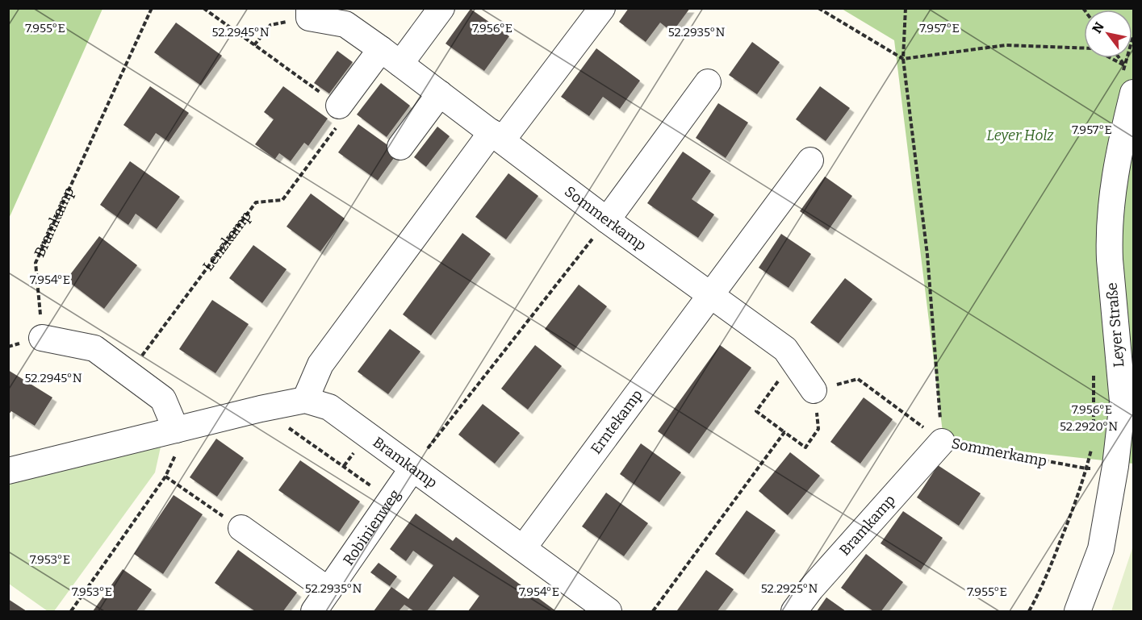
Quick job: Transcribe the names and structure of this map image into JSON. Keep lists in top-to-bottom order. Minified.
{"streets":{"street":["Sommerkamp","Bramkamp","Leyer Straße","Erntekamp","Robinienweg"],"path":["Lenzkamp"]},"crossings":[["Sommerkamp","Bramkamp"],["Sommerkamp","Erntekamp"],["Bramkamp","Erntekamp"],["Bramkamp","Robinienweg"]],"parks":["Leyer Holz"],"north":"top left","coordinates":["7.955°E","7.956°E","7.957°E","52.2945°N","52.2935°N","7.954°E","52.2920°N","7.953°E","52.2925°N"]}
